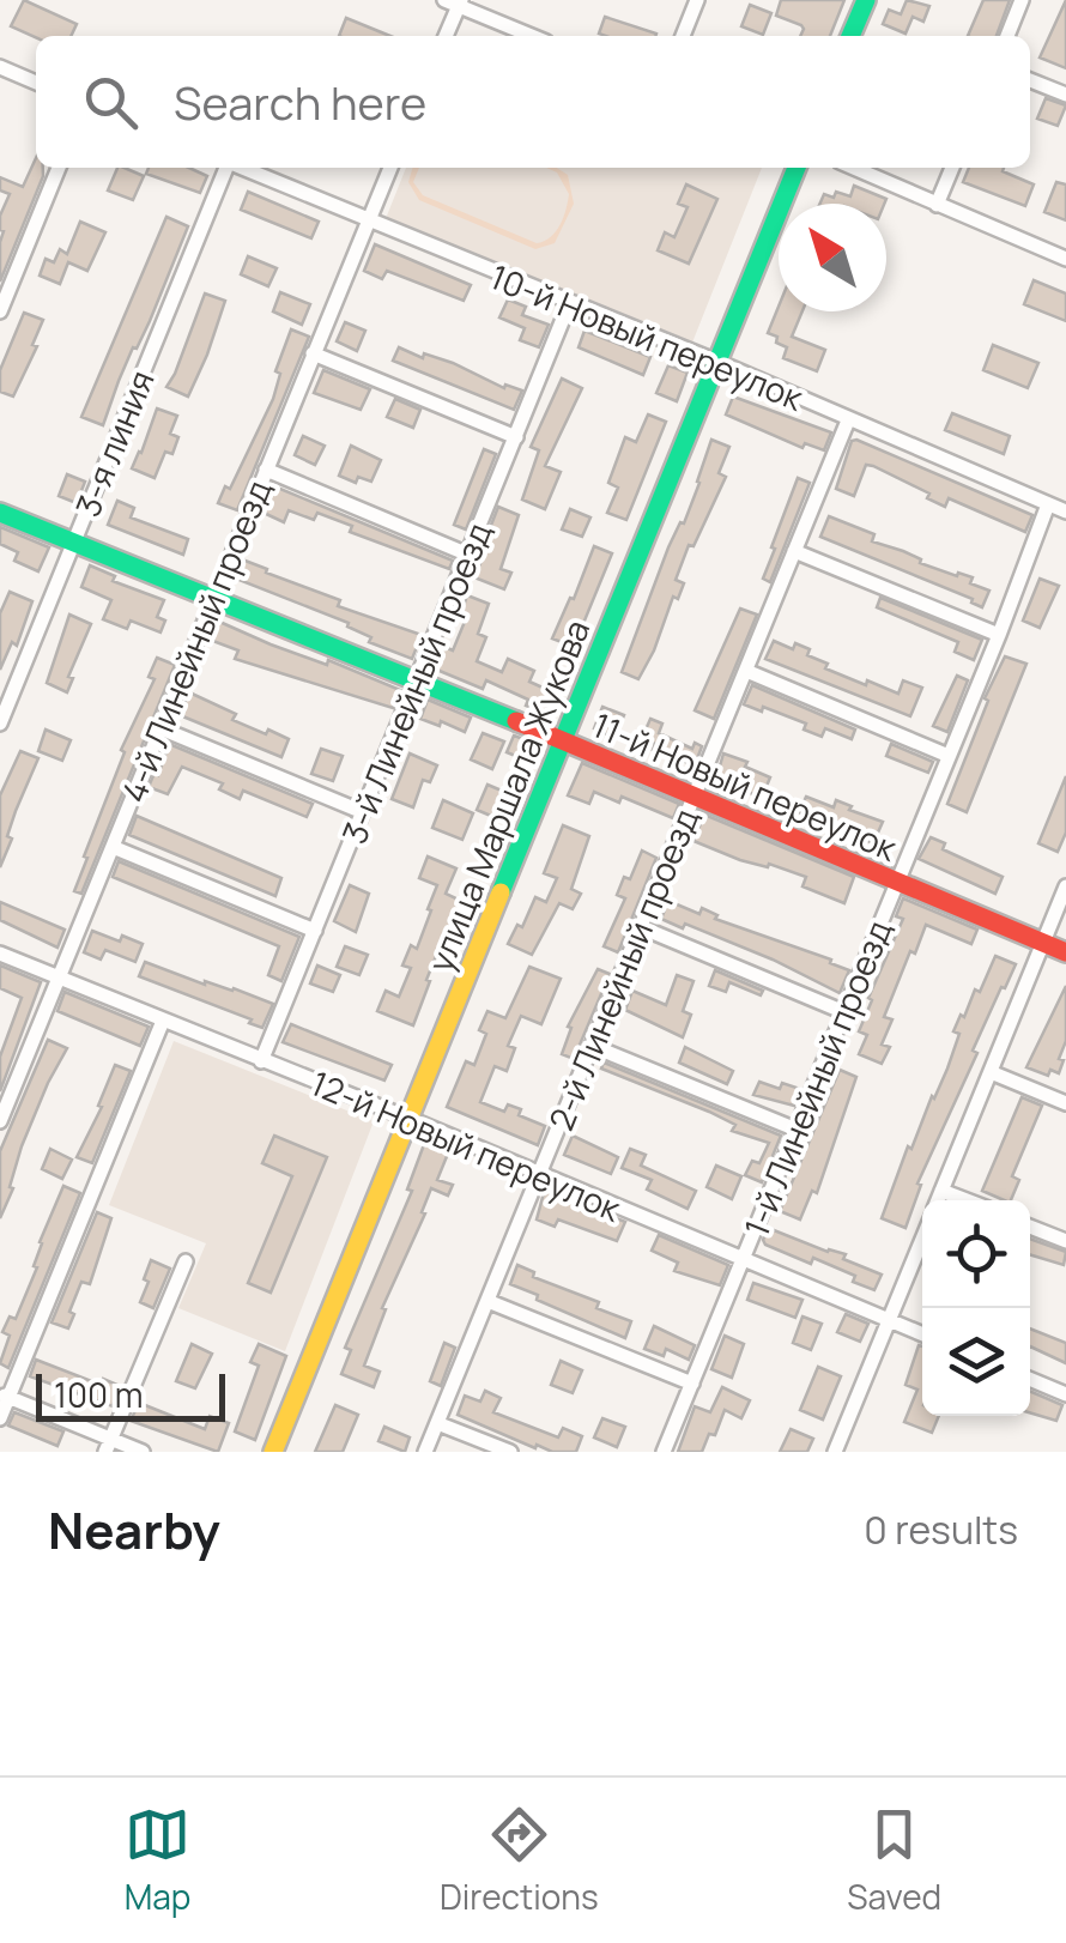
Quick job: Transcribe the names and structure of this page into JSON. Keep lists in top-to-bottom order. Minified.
{"streets":{"main road":["11-й Новый переулок","улица Маршала Жукова"],"street":["10-й Новый переулок","3-я линия","4-й Линейный проезд","3-й Линейный проезд","2-й Линейный проезд","1-й Линейный проезд","12-й Новый переулок"]},"crossings":[["10-й Новый переулок","4-й Линейный проезд"],["10-й Новый переулок","3-й Линейный проезд"],["10-й Новый переулок","улица Маршала Жукова"],["10-й Новый переулок","2-й Линейный проезд"],["10-й Новый переулок","1-й Линейный проезд"],["3-я линия","11-й Новый переулок"],["4-й Линейный проезд","11-й Новый переулок"],["4-й Линейный проезд","12-й Новый переулок"],["3-й Линейный проезд","11-й Новый переулок"],["3-й Линейный проезд","12-й Новый переулок"],["11-й Новый переулок","улица Маршала Жукова"],["11-й Новый переулок","2-й Линейный проезд"],["11-й Новый переулок","1-й Линейный проезд"],["улица Маршала Жукова","12-й Новый переулок"],["2-й Линейный проезд","12-й Новый переулок"],["1-й Линейный проезд","12-й Новый переулок"]],"scale_bar":"100 m","north":"top left","page":{"search":"Search here","scale":"100 m","heading":["Nearby","0 results"],"nav":["Map","Directions","Saved"]}}
